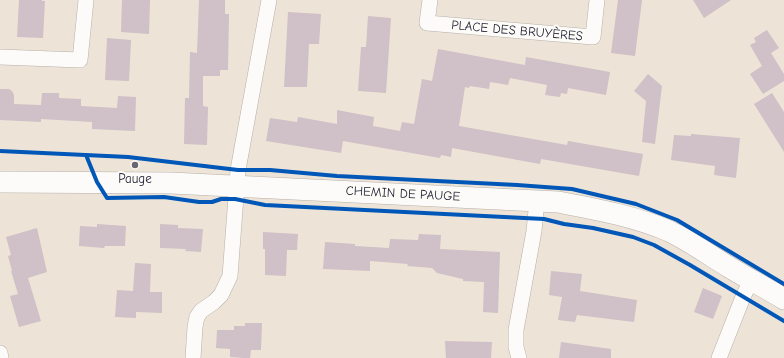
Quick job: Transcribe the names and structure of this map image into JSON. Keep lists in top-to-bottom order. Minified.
{"streets":{"street":["PLACE DES BRUYÈRES","CHEMIN DE PAUGE"]},"places":["Pauge"]}
